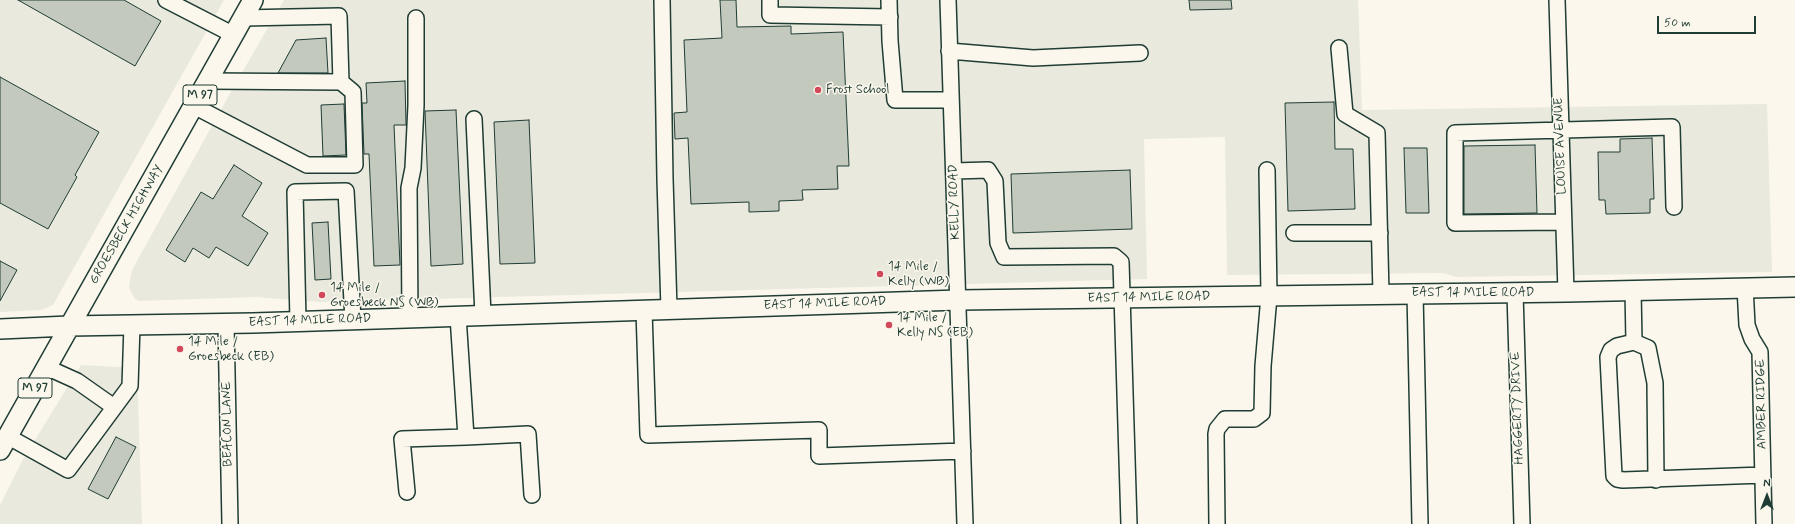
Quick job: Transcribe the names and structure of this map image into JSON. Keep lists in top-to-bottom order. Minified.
{"streets":{"main road":["M 97","GROESBECK HIGHWAY","EAST 14 MILE ROAD"],"street":["LOUISE AVENUE","KELLY ROAD","AMBER RIDGE","HAGGERTY DRIVE","BEACON LANE"]},"crossings":[["LOUISE AVENUE","EAST 14 MILE ROAD"],["KELLY ROAD","EAST 14 MILE ROAD"],["GROESBECK HIGHWAY","EAST 14 MILE ROAD"],["EAST 14 MILE ROAD","AMBER RIDGE"],["EAST 14 MILE ROAD","HAGGERTY DRIVE"],["EAST 14 MILE ROAD","BEACON LANE"]],"places":["Frost School","14 Mile / Kelly (WB)","14 Mile / Groesbeck NS (WB)","14 Mile / Kelly NS (EB)","14 Mile / Groesbeck (EB)"],"scale_bar":"50 m","north":"top"}
